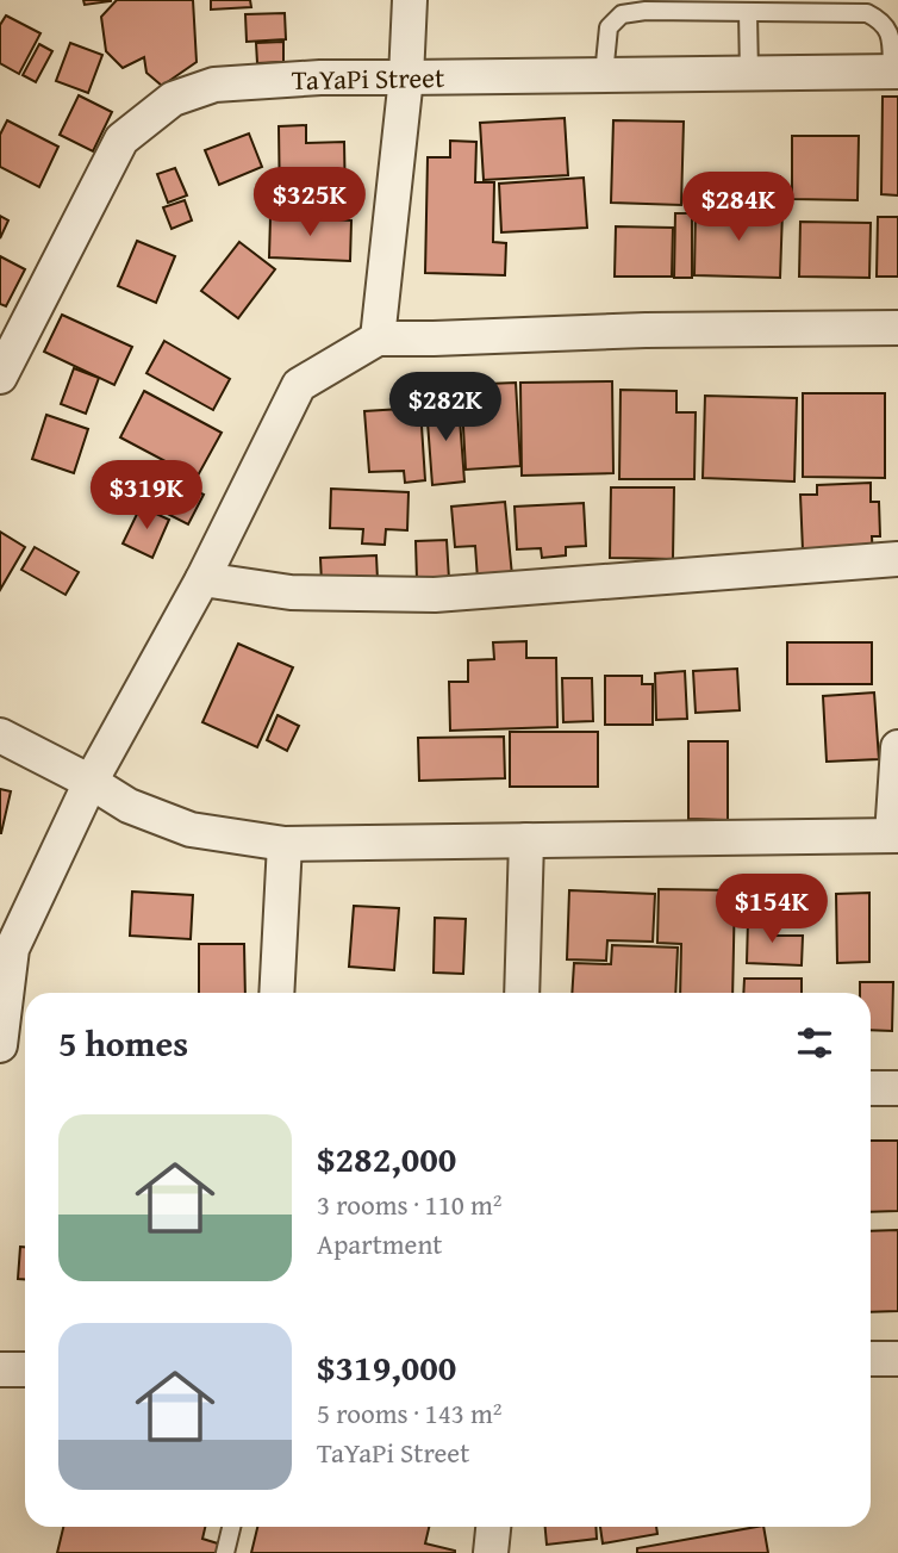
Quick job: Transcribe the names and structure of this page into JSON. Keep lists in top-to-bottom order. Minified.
{"streets":{"street":["TaYaPi Street"]},"page":{"price":["$325K","$284K","$282K","$319K","$154K"],"heading":"5 homes","list":[{"name":"$282,000","note":"3 rooms · 110 m² · Apartment"},{"name":"$319,000","note":"5 rooms · 143 m² · TaYaPi Street"}]}}
